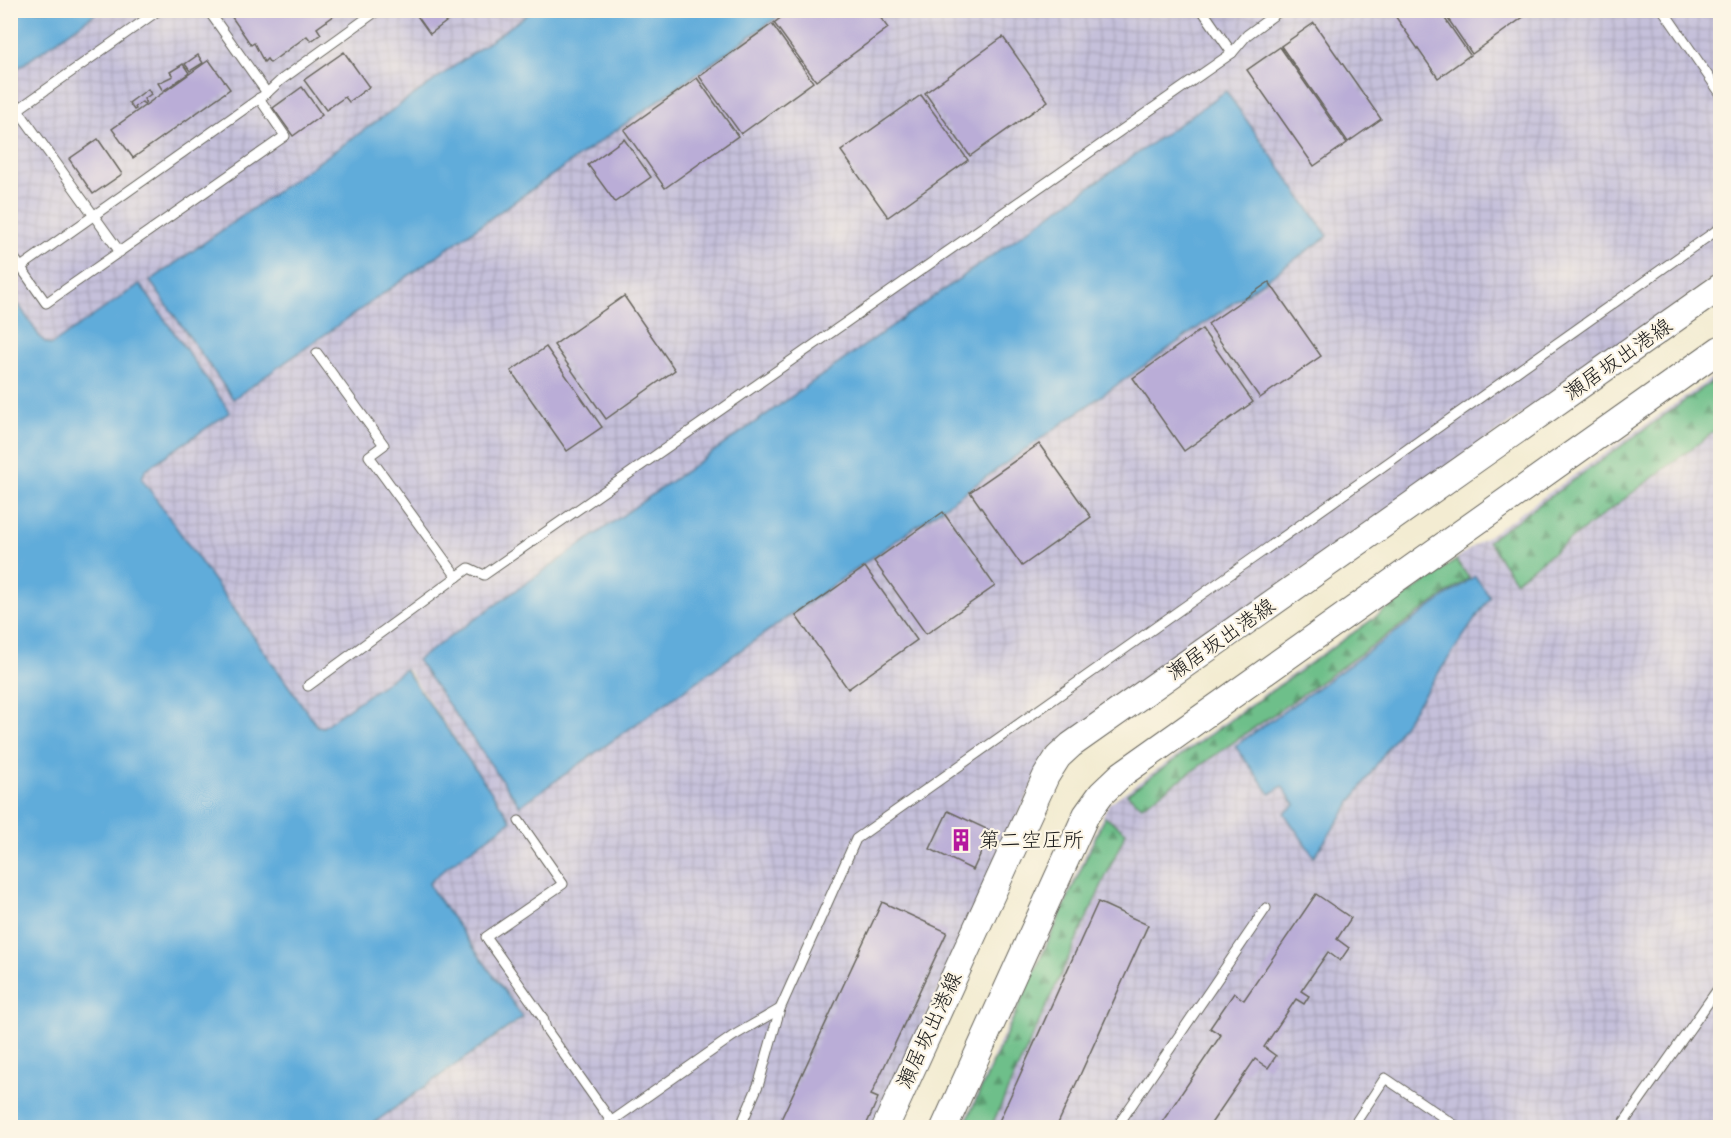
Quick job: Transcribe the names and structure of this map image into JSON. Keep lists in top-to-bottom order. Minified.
{"streets":{"main road":["瀬居坂出港線"]},"places":{"building":["第二空圧所"]}}
